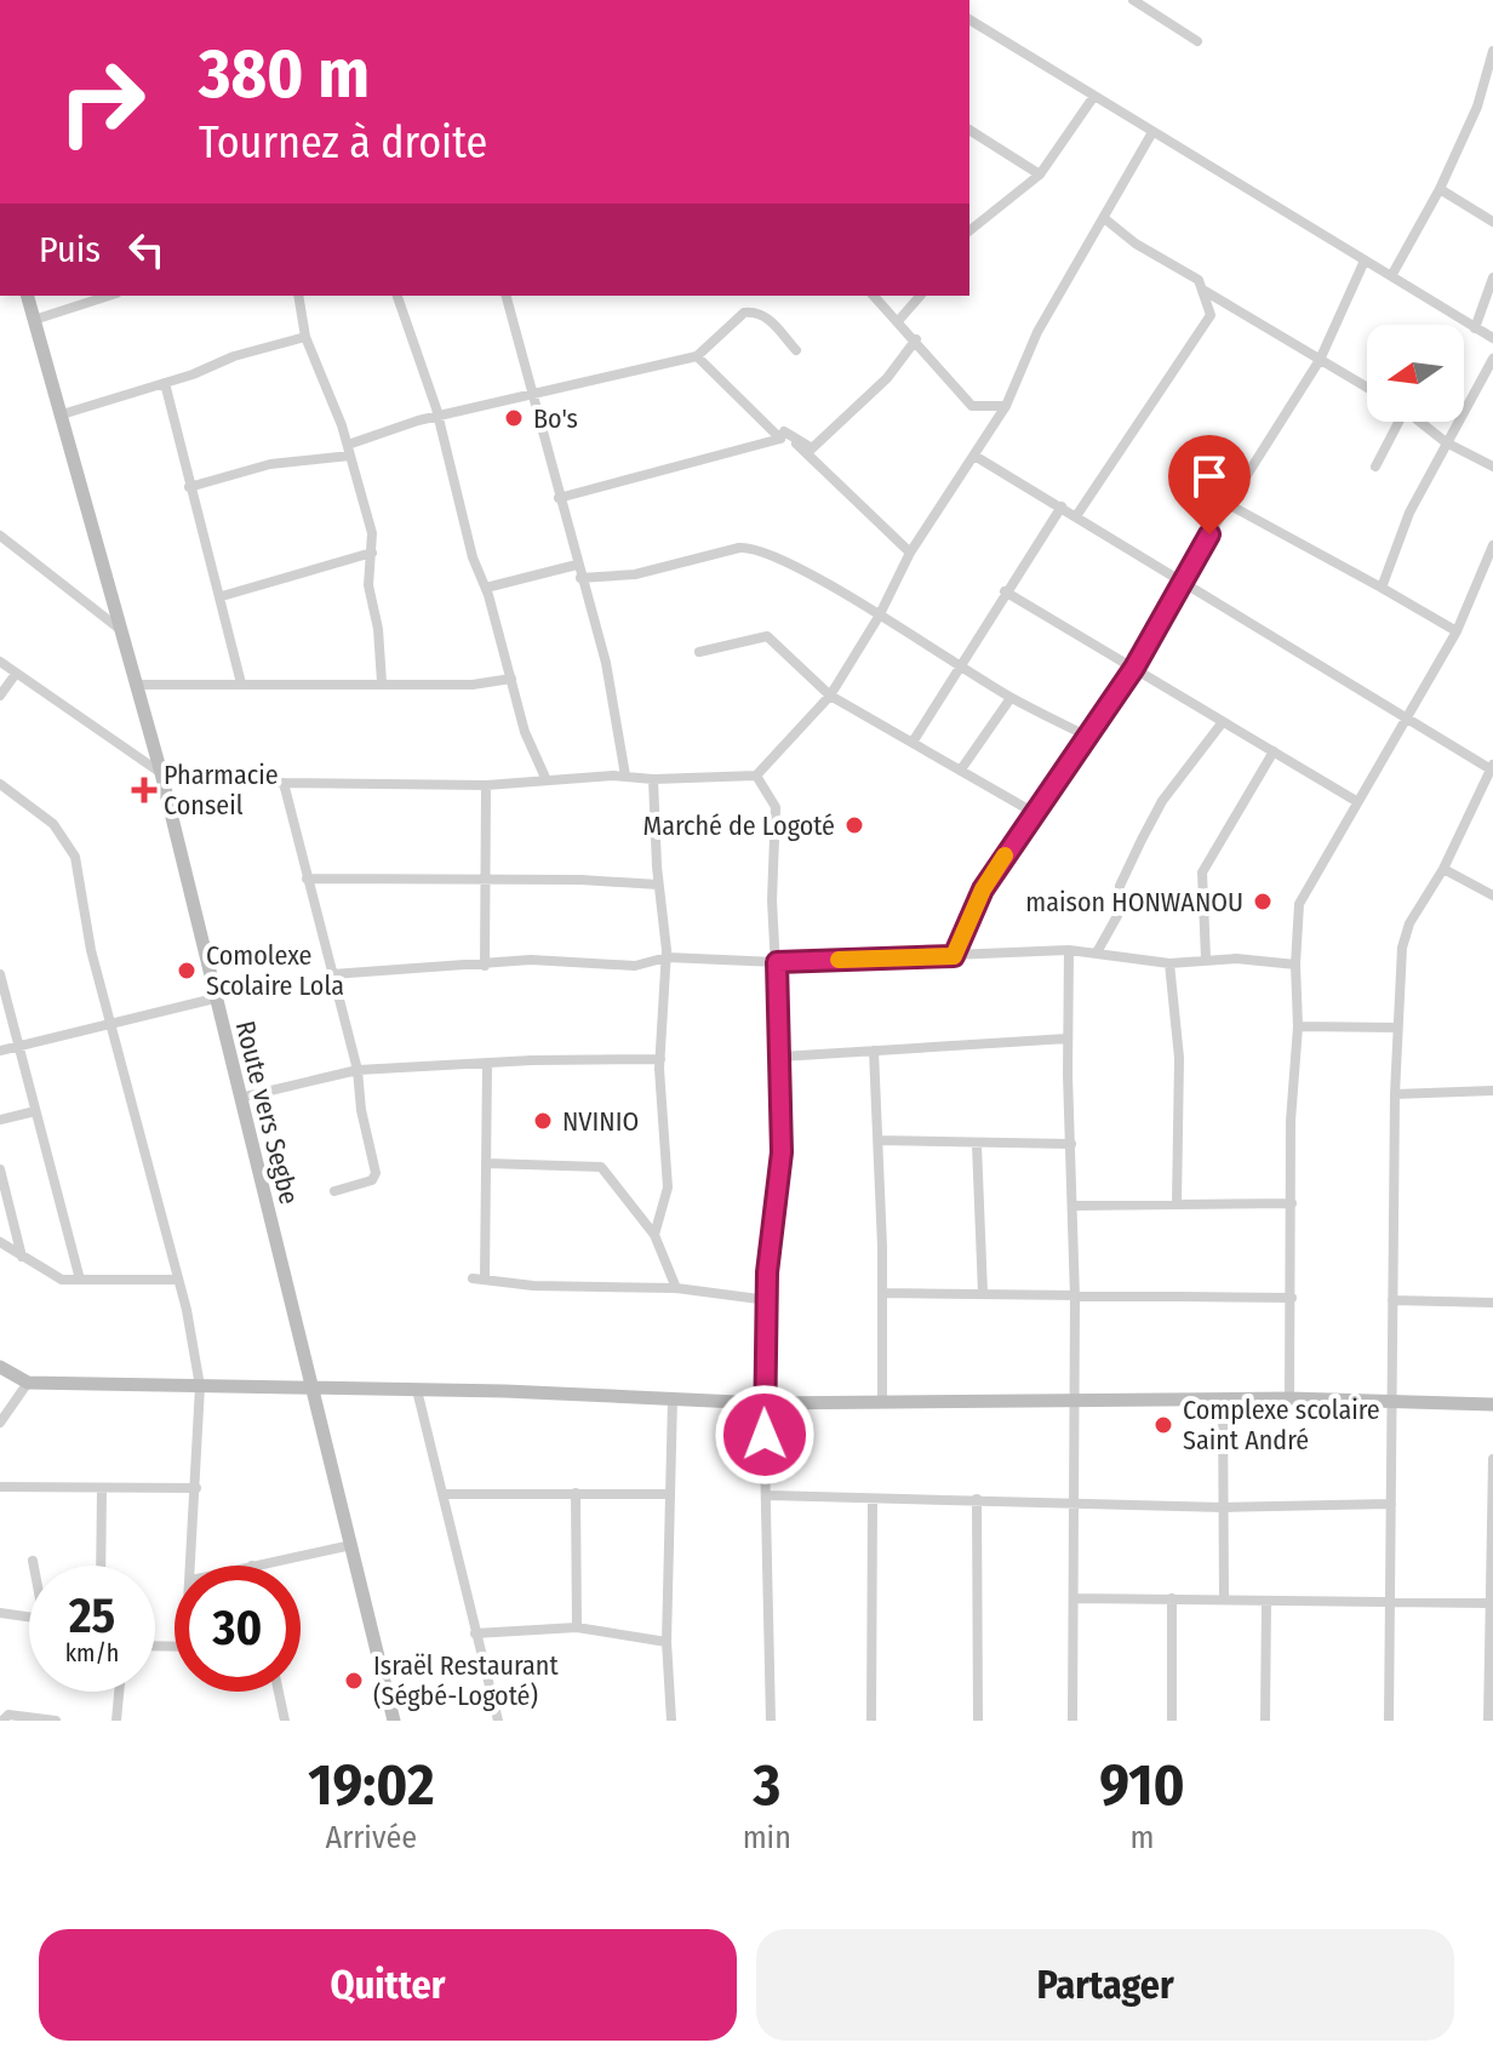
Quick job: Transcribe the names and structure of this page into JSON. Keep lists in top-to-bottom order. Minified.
{"streets":{"street":["Route vers Segbe"]},"places":{"other":["Bo's","Marché de Logoté","maison HONWANOU","Comolexe Scolaire Lola","NVINIO","Complexe scolaire Saint André","Israël Restaurant (Ségbé-Logoté)"],"health":["Pharmacie Conseil"]},"north":"left","page":{"turn":["380 m","Tournez à droite"],"then":"Puis","speed":"25 km/h","limit":"30","eta":["19:02","Arrivée","3","min","910","m"],"buttons":["Quitter","Partager"]}}
